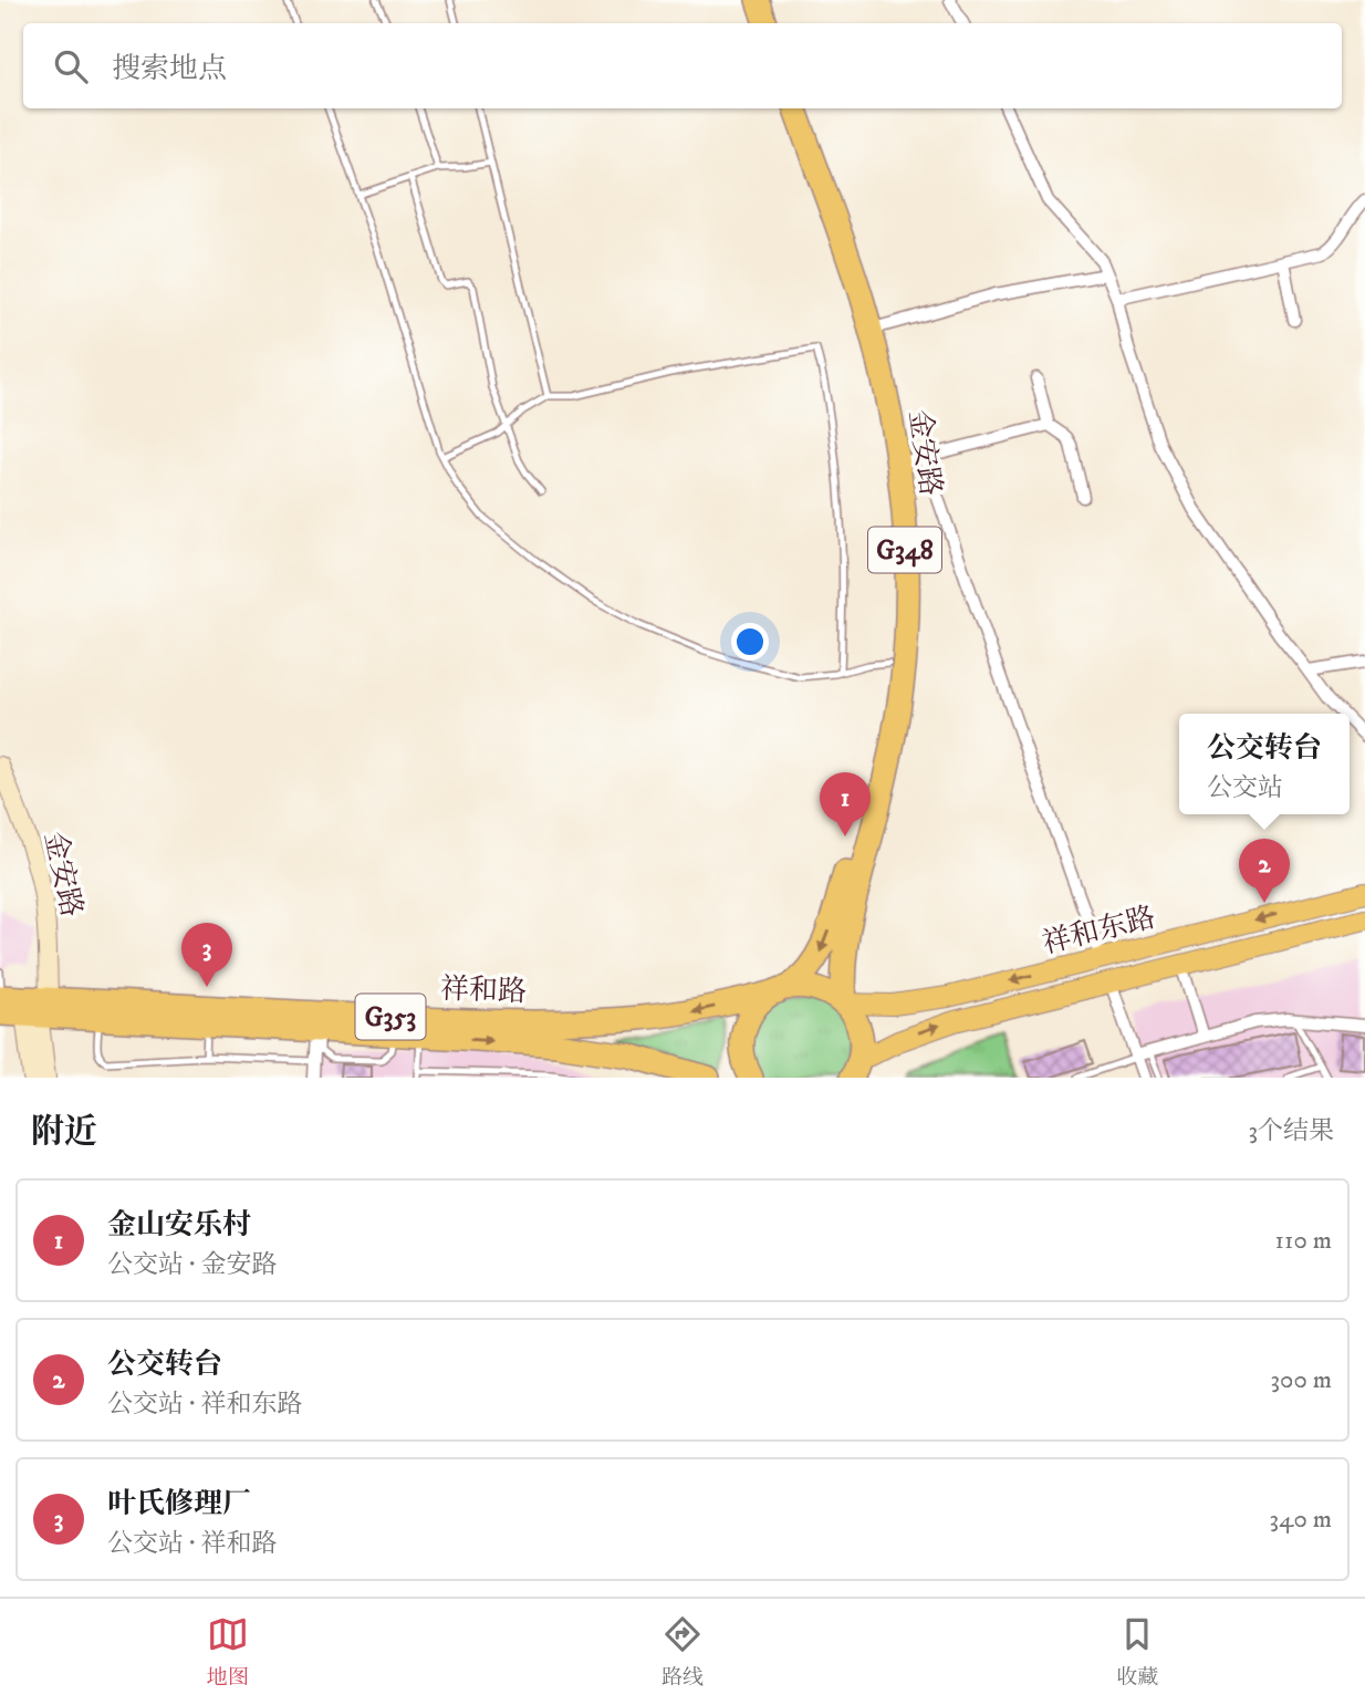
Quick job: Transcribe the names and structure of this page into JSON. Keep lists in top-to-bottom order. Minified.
{"streets":{"highway":["金安路","G348","祥和路","G353"],"main road":["祥和东路"]},"crossings":[["金安路","G348"],["金安路","祥和东路"],["金安路","祥和路"],["G348","祥和东路"],["G348","祥和路"]],"page":{"search":"搜索地点","popup":["公交转台","公交站"],"pins":["1","2","3"],"heading":["附近","3个结果"],"list":[{"mark":"1","name":"金山安乐村","note":"公交站 · 金安路","value":"110 m"},{"mark":"2","name":"公交转台","note":"公交站 · 祥和东路","value":"300 m"},{"mark":"3","name":"叶氏修理厂","note":"公交站 · 祥和路","value":"340 m"}],"nav":["地图","路线","收藏"]}}
